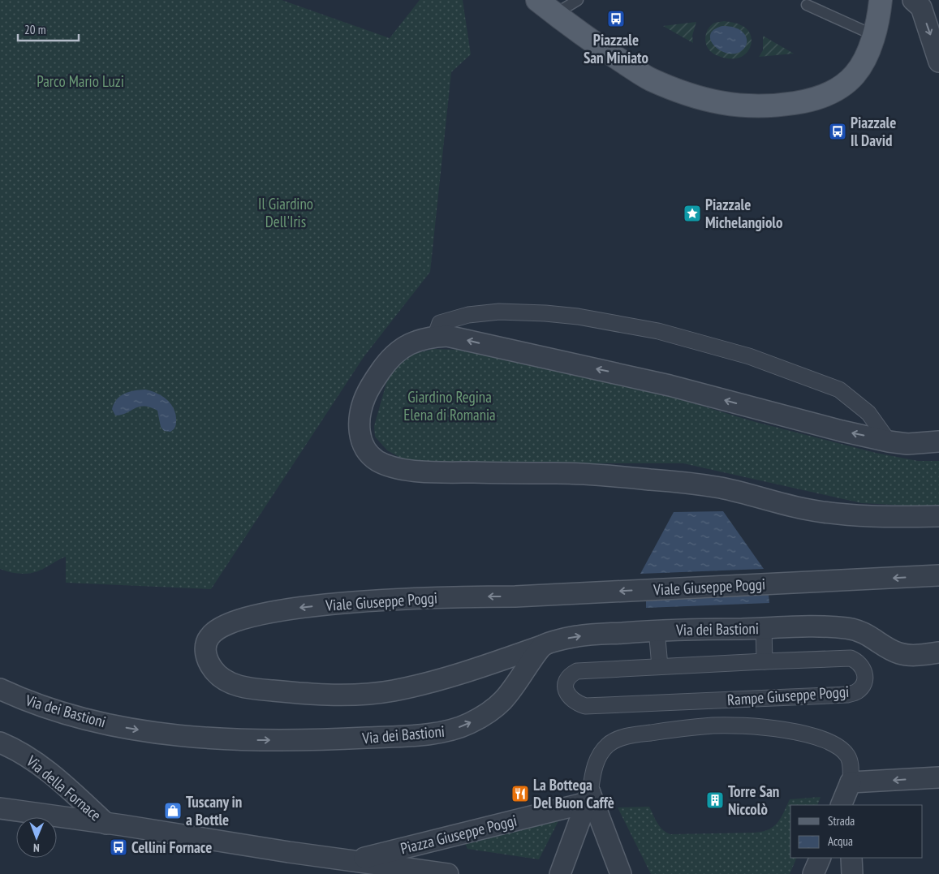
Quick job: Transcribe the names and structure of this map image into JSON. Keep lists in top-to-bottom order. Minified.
{"streets":{"street":["Viale Giuseppe Poggi","Via dei Bastioni","Rampe Giuseppe Poggi","Via della Fornace","Piazza Giuseppe Poggi"]},"crossings":[["Viale Giuseppe Poggi","Via dei Bastioni"],["Rampe Giuseppe Poggi","Piazza Giuseppe Poggi"],["Via della Fornace","Piazza Giuseppe Poggi"]],"one_way":["Via dei Bastioni"],"parks":["Parco Mario Luzi","Il Giardino Dell'Iris","Giardino Regina Elena di Romania"],"places":{"bus stop":["Piazzale San Miniato","Piazzale Il David","Cellini Fornace"],"place":["Piazzale Michelangiolo"],"restaurant":["La Bottega Del Buon Caffè"],"building":["Torre San Niccolò"],"shop":["Tuscany in a Bottle"]},"legend":["Strada","Acqua"],"scale_bar":"20 m","north":"bottom"}
